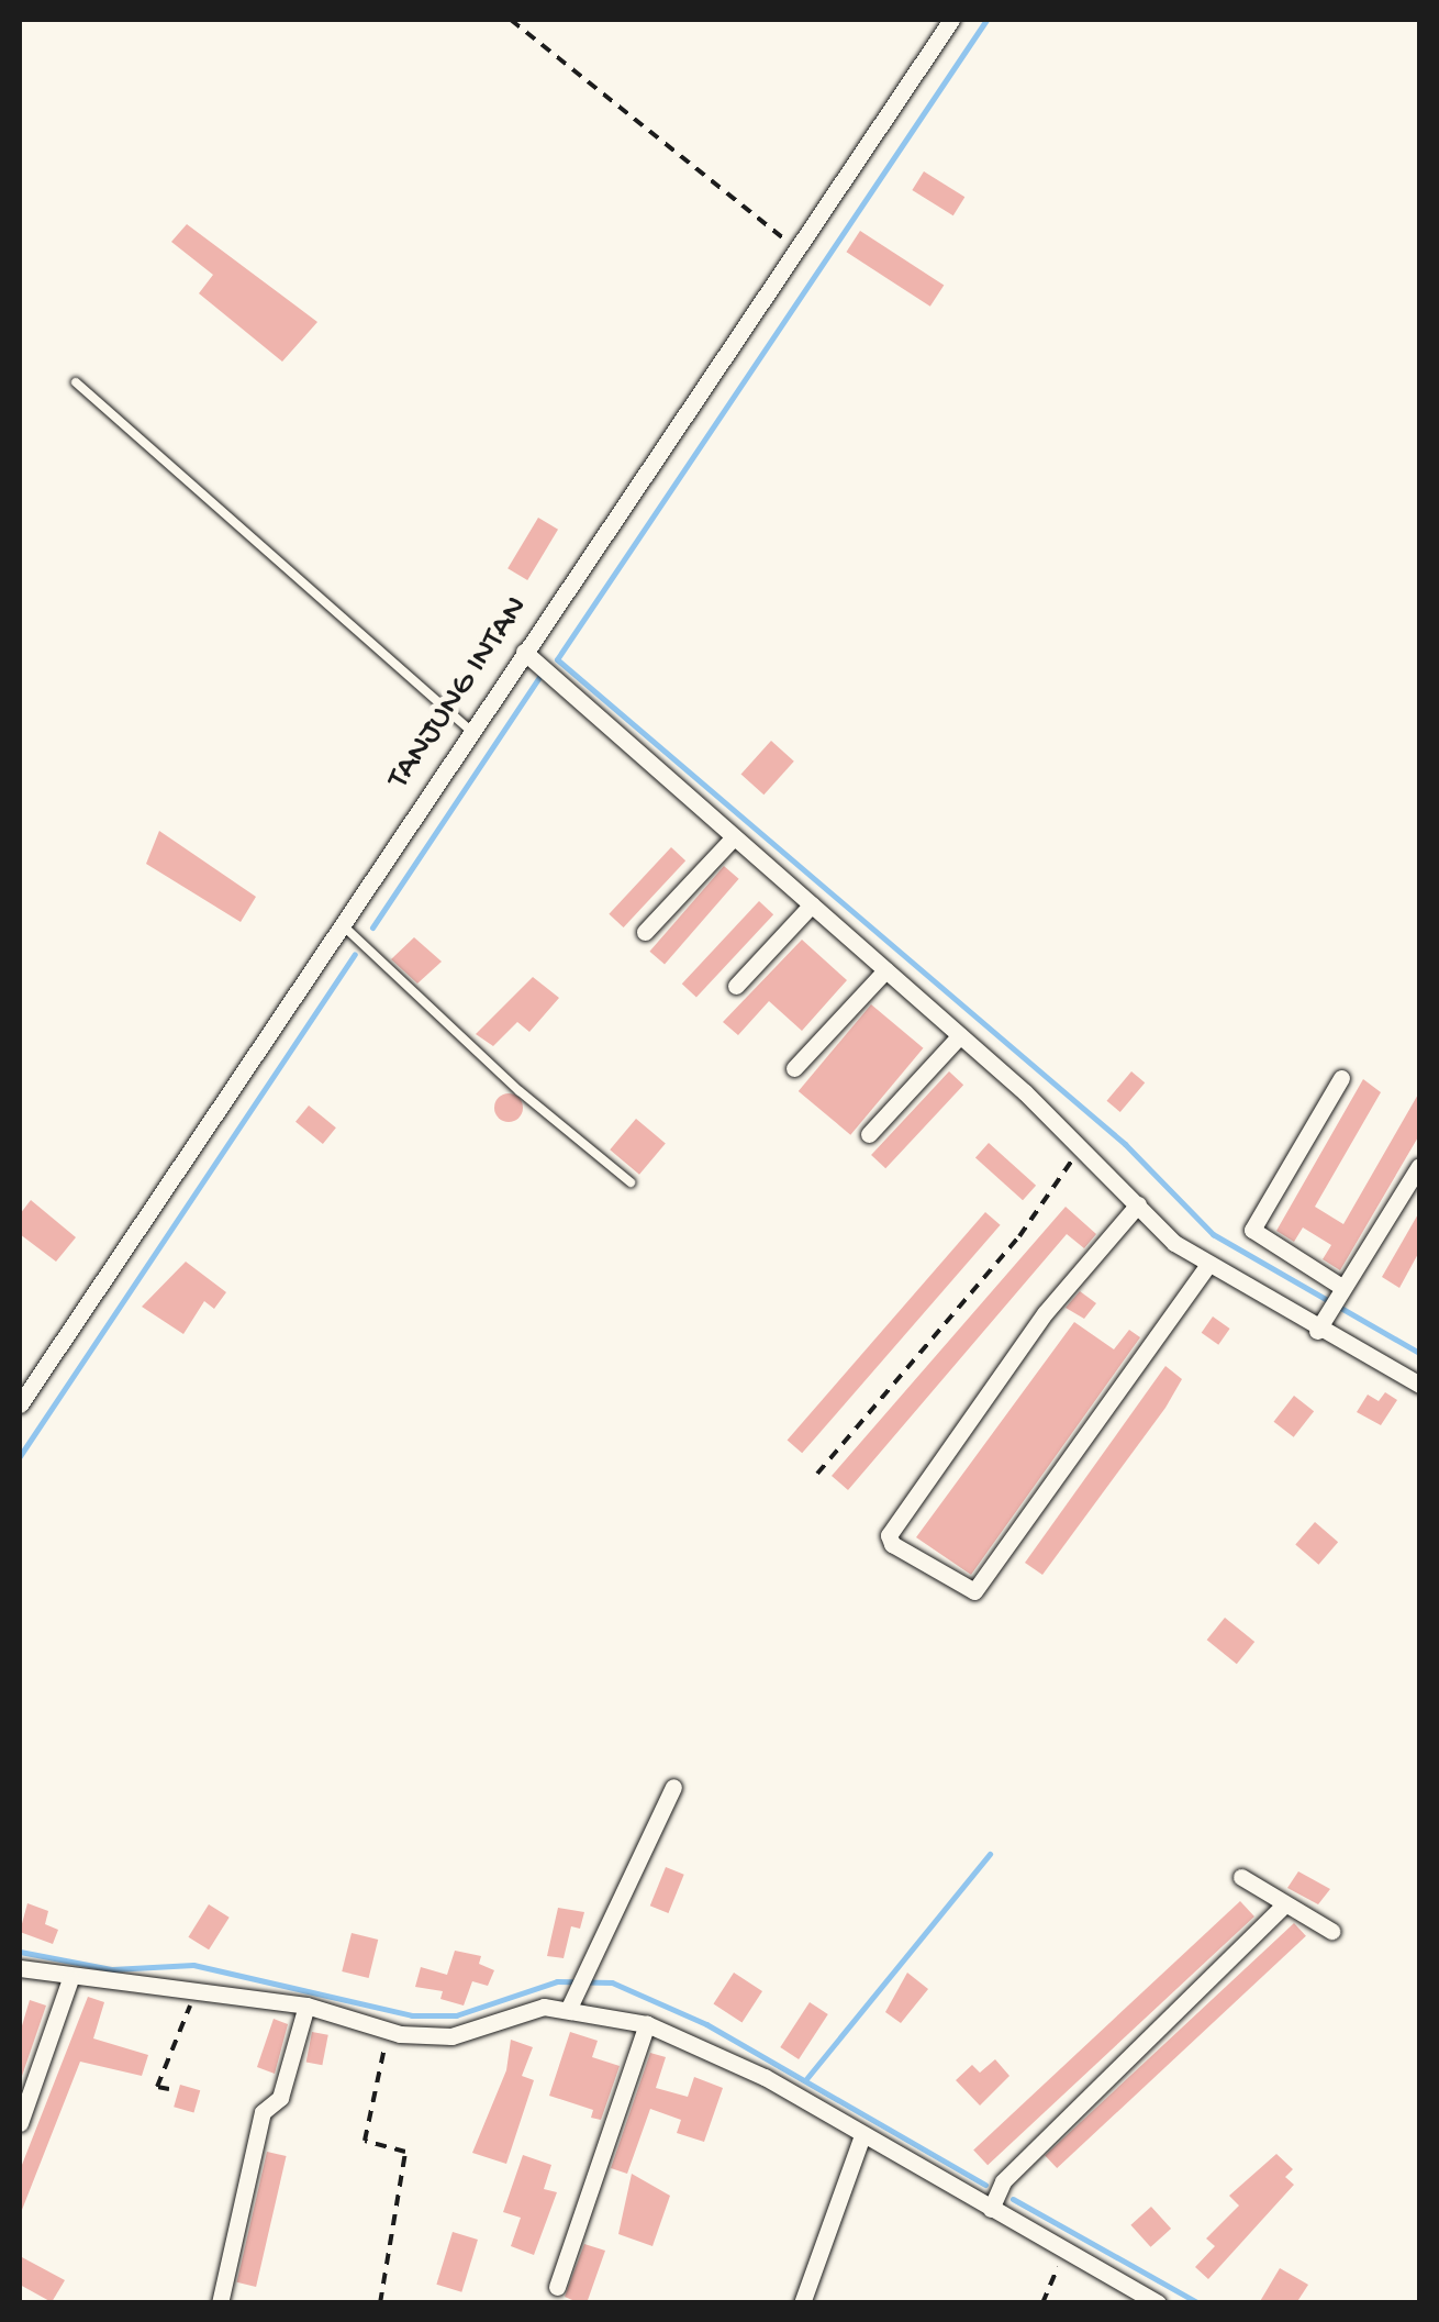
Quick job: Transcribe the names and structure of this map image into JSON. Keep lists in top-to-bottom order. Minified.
{"streets":{"street":["TANJUNG INTAN"]}}
